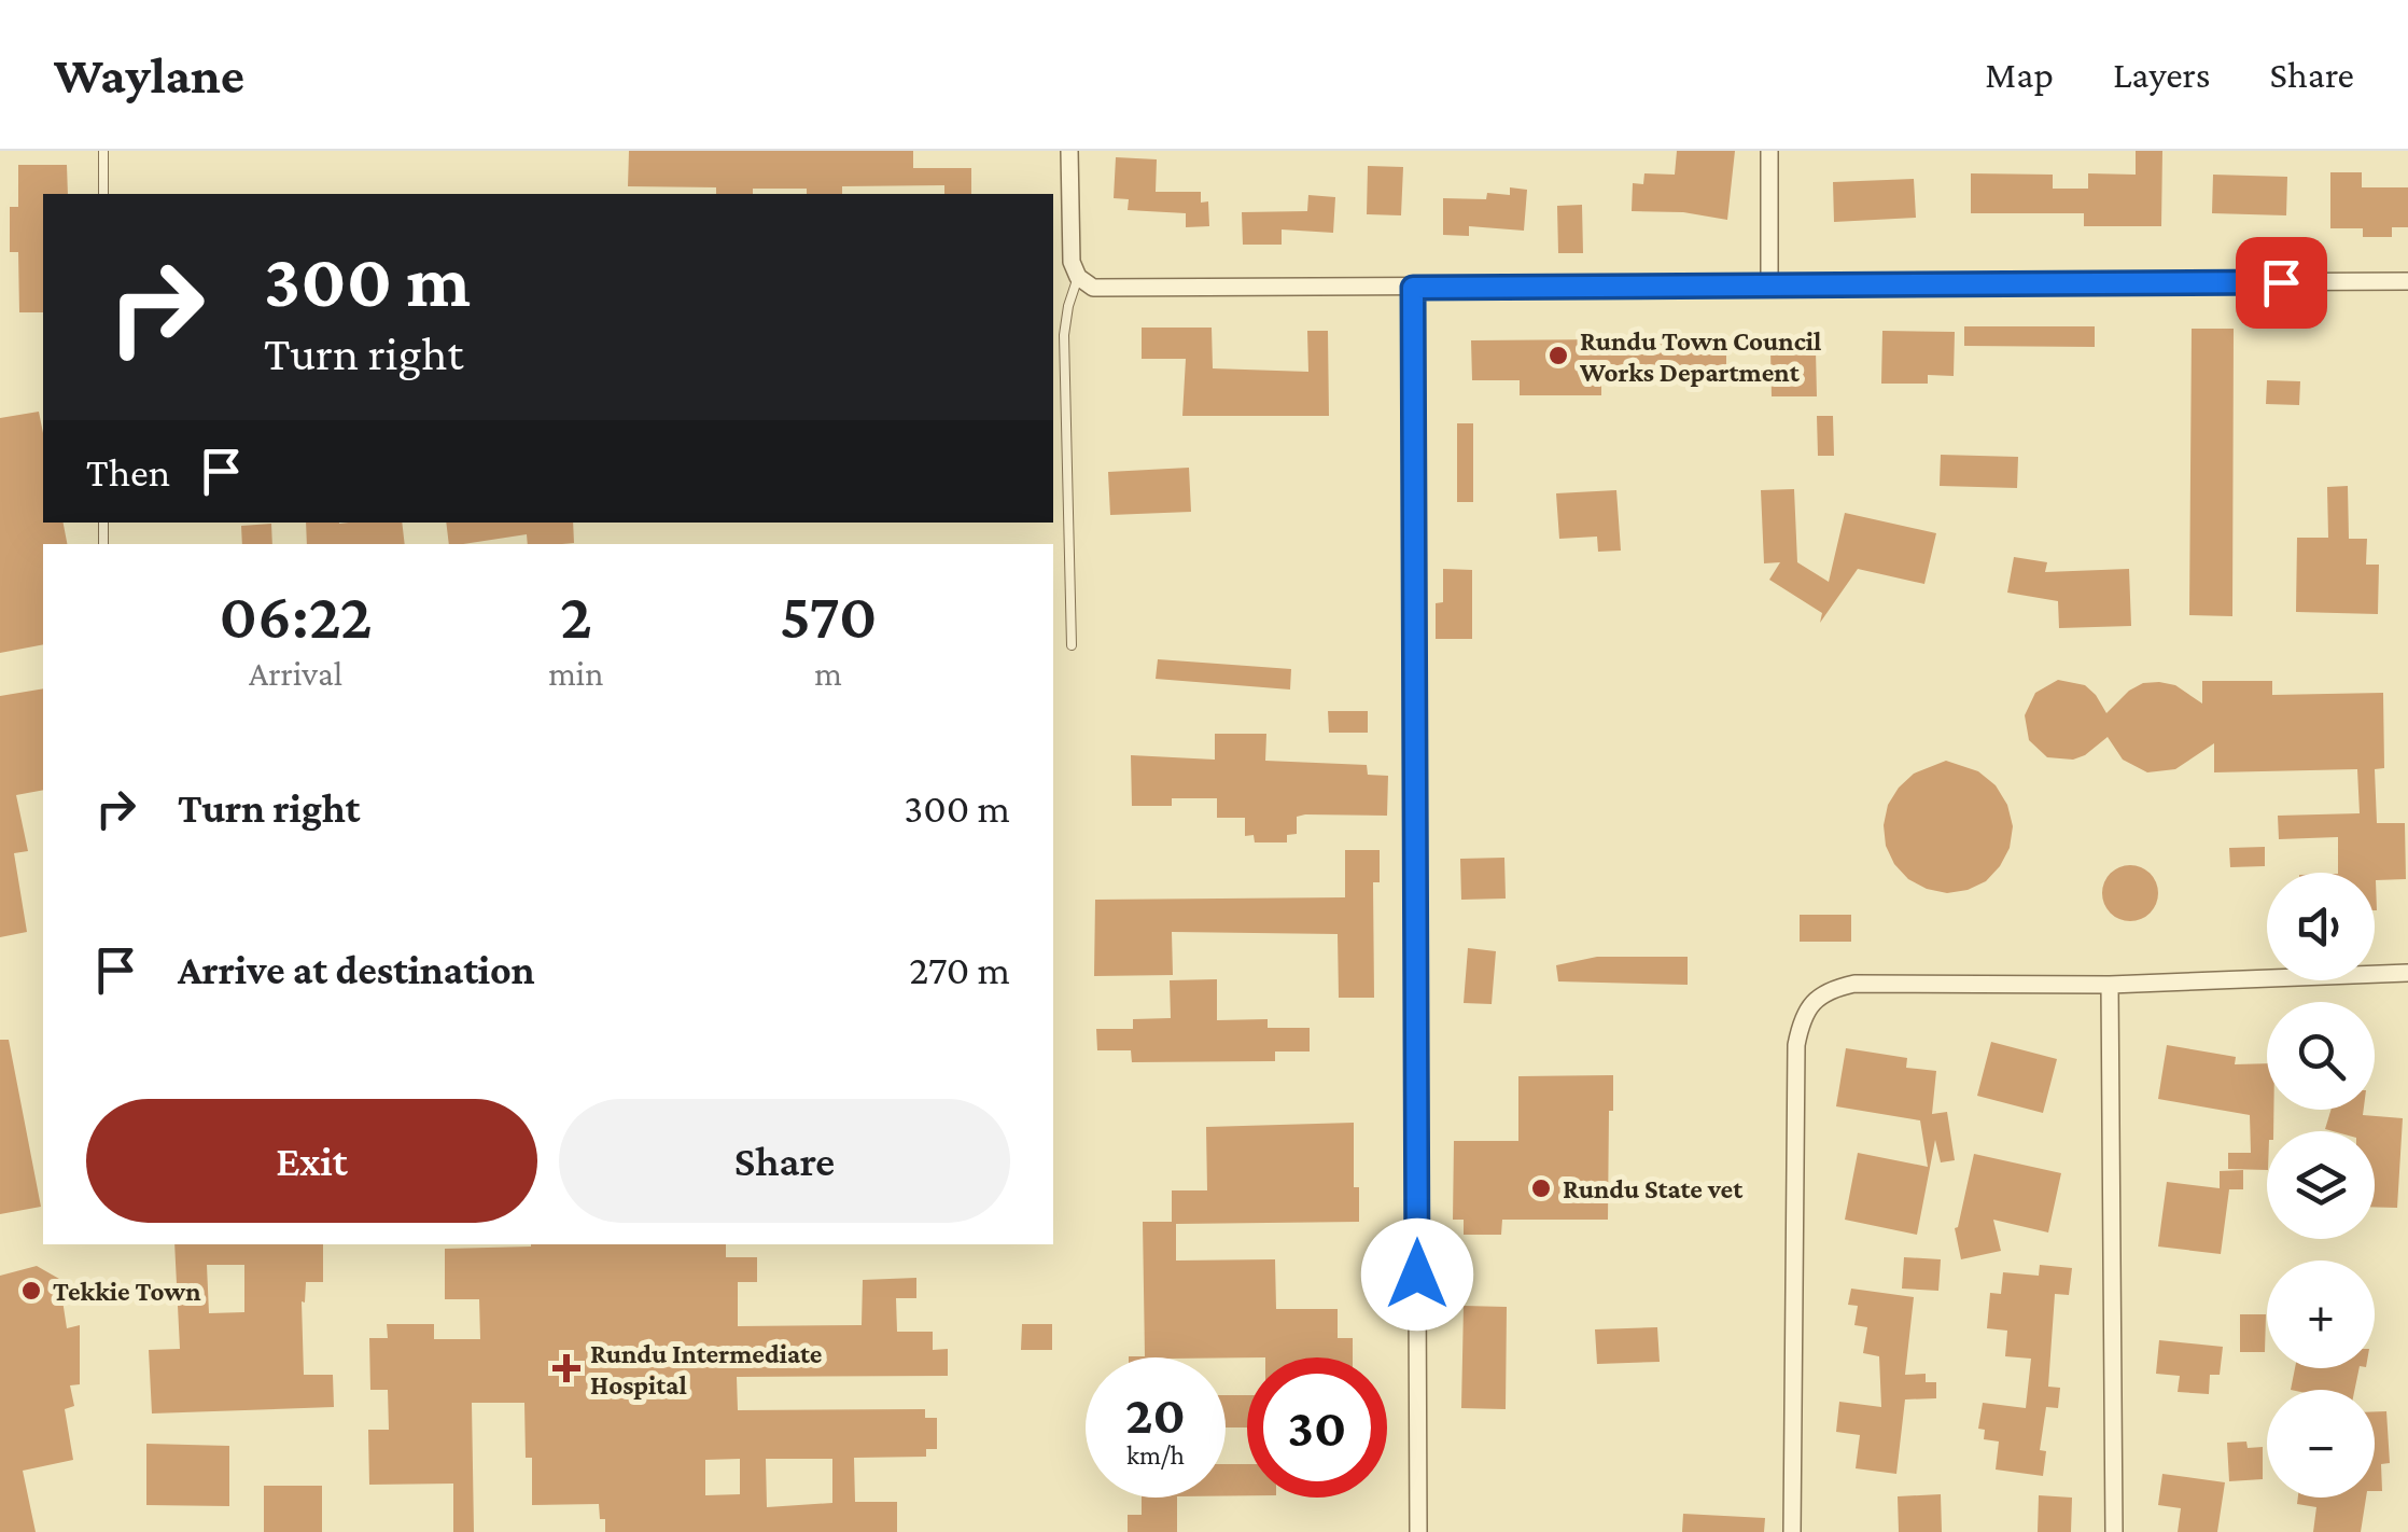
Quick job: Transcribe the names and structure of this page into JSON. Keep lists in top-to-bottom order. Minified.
{"places":{"other":["Rundu Town Council Works Department","Rundu State vet","Tekkie Town"],"health":["Rundu Intermediate Hospital"]},"page":{"header":"Waylane","nav":["Map","Layers","Share"],"turn":["300 m","Turn right"],"then":"Then","eta":["06:22","Arrival","2","min","570","m"],"list":[{"name":"Turn right","value":"300 m"},{"name":"Arrive at destination","value":"270 m"}],"map_buttons":["+","−"],"buttons":["Exit","Share"],"speed":"20 km/h","limit":"30"}}
